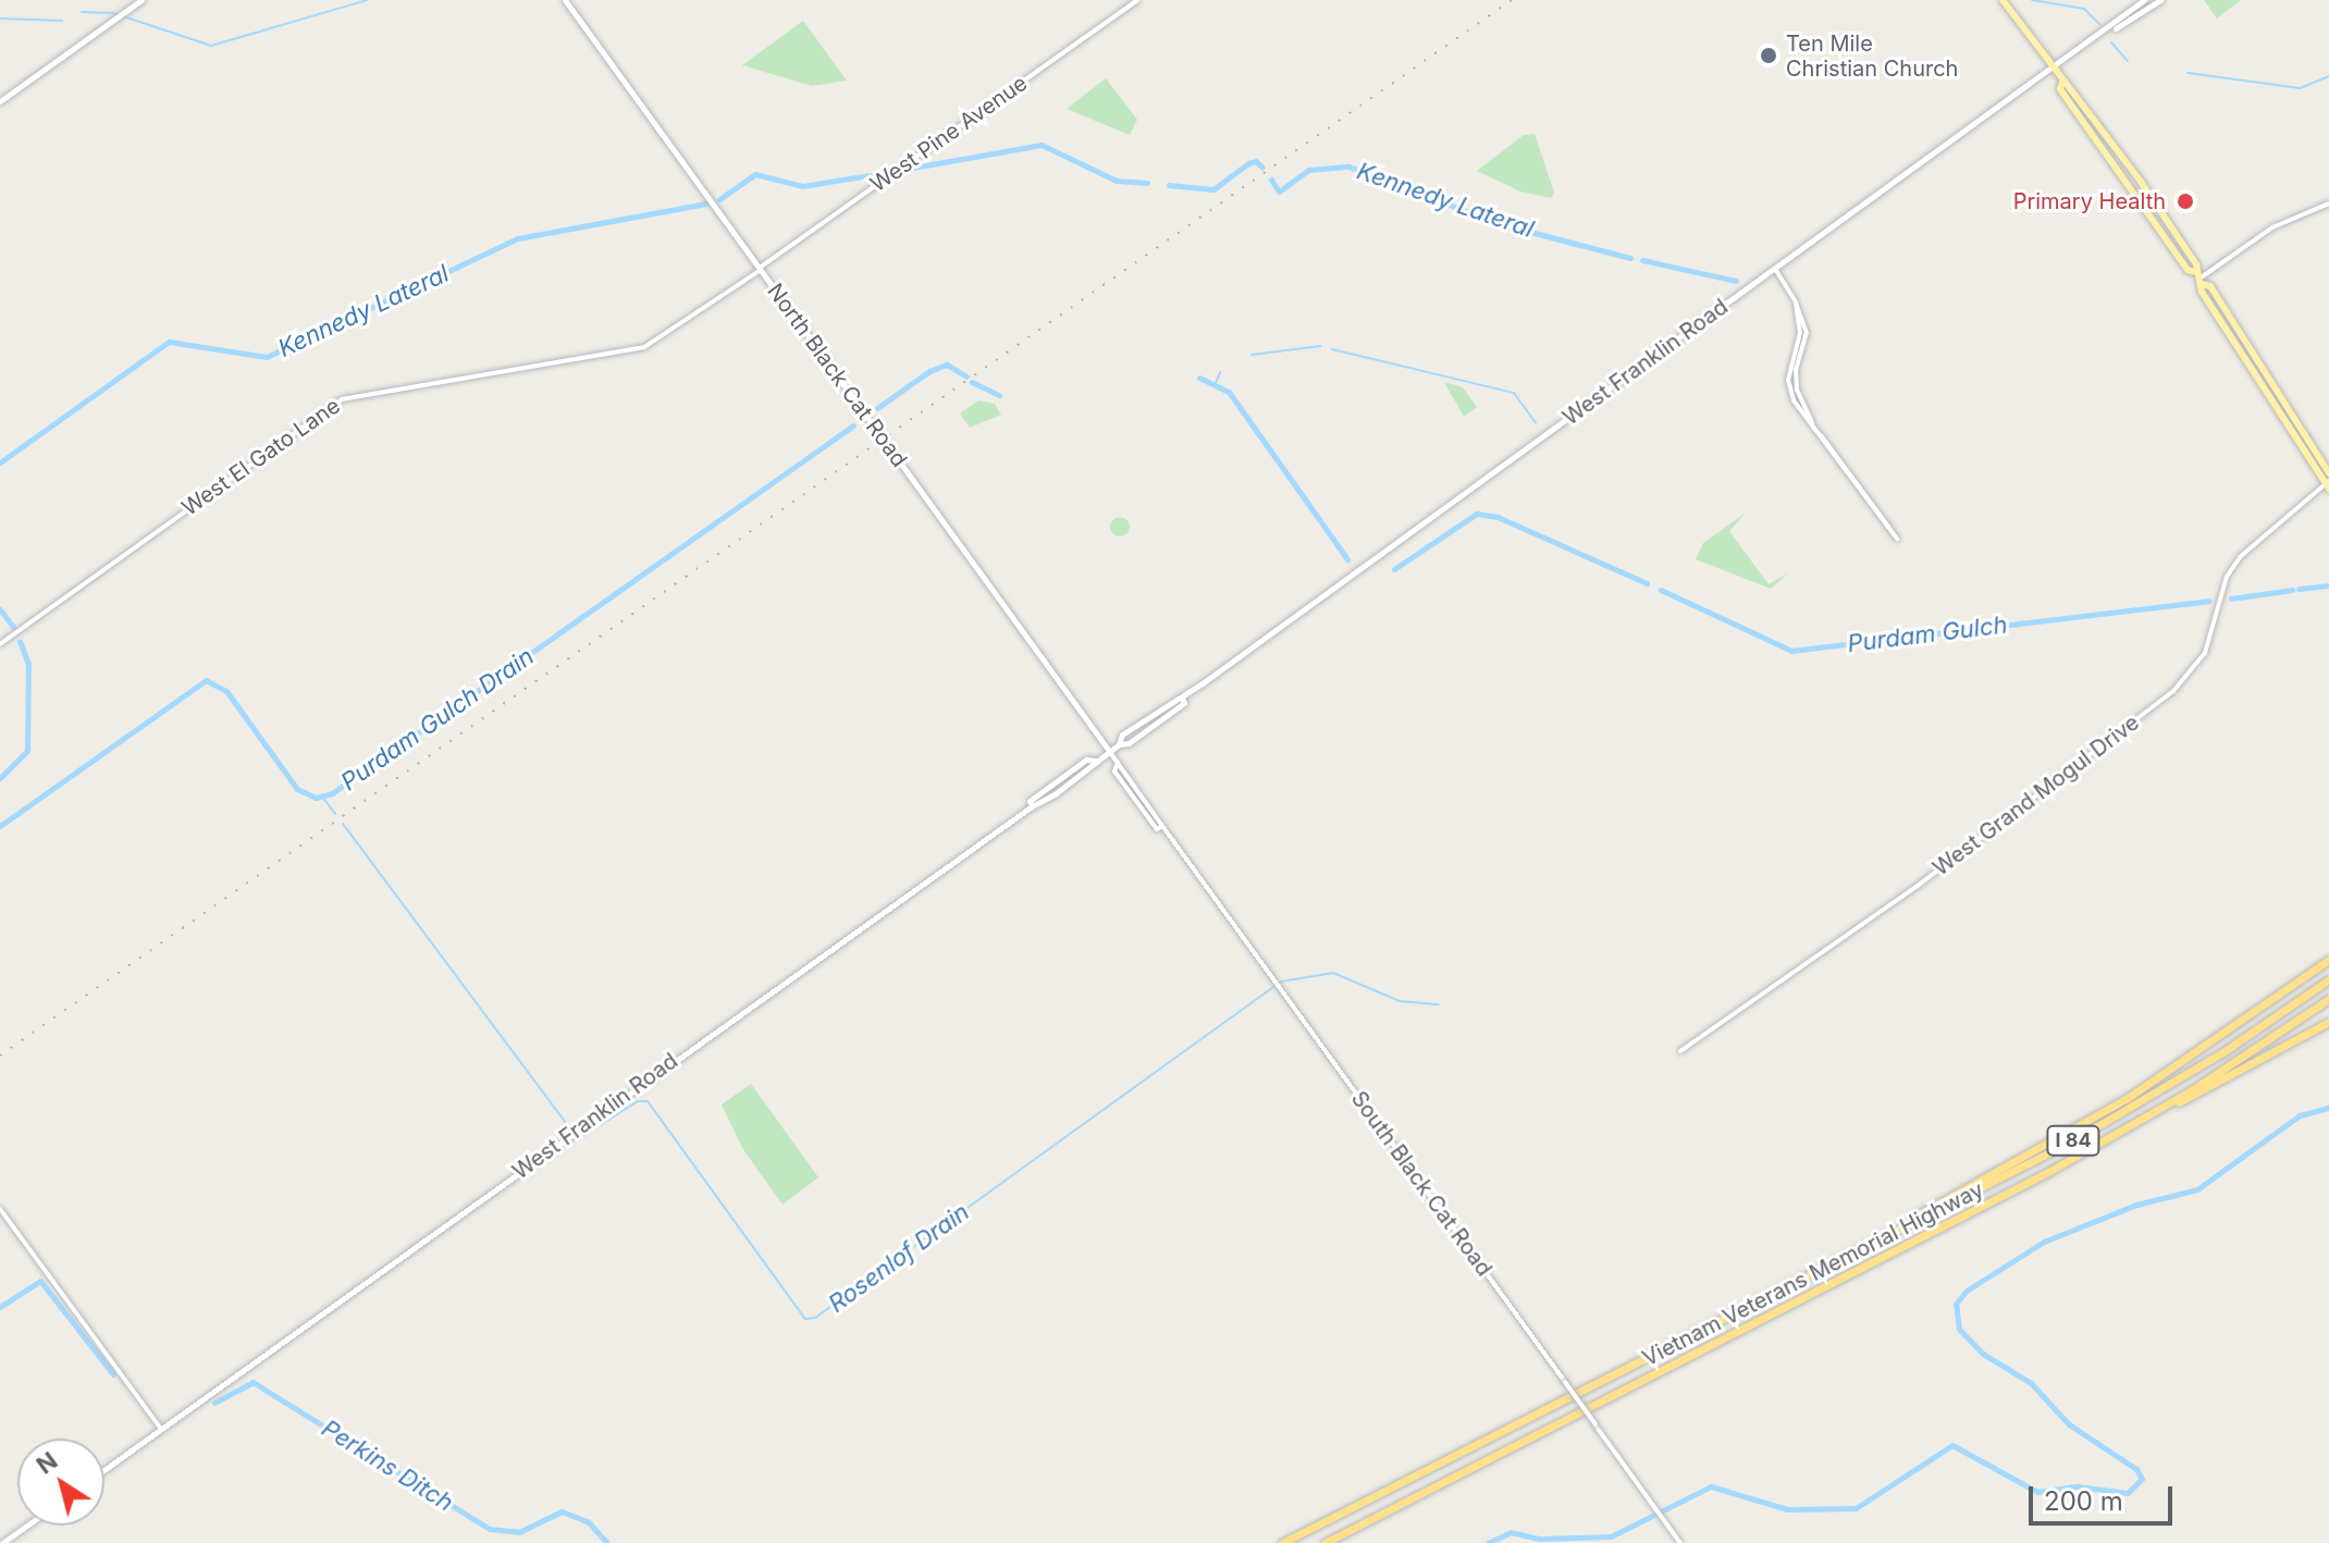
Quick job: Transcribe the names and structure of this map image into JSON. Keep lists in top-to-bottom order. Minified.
{"streets":{"highway":["I 84","Vietnam Veterans Memorial Highway"],"main road":["West Franklin Road","North Black Cat Road"],"street":["West Pine Avenue","West El Gato Lane","West Grand Mogul Drive","South Black Cat Road"]},"crossings":[["West Pine Avenue","North Black Cat Road"],["West Pine Avenue","West El Gato Lane"],["West Franklin Road","North Black Cat Road"],["West Franklin Road","South Black Cat Road"],["North Black Cat Road","South Black Cat Road"]],"water":["Kennedy Lateral","Purdam Gulch","Purdam Gulch Drain","Rosenlof Drain","Perkins Ditch"],"places":["Ten Mile Christian Church","Primary Health"],"scale_bar":"200 m","north":"top left"}
